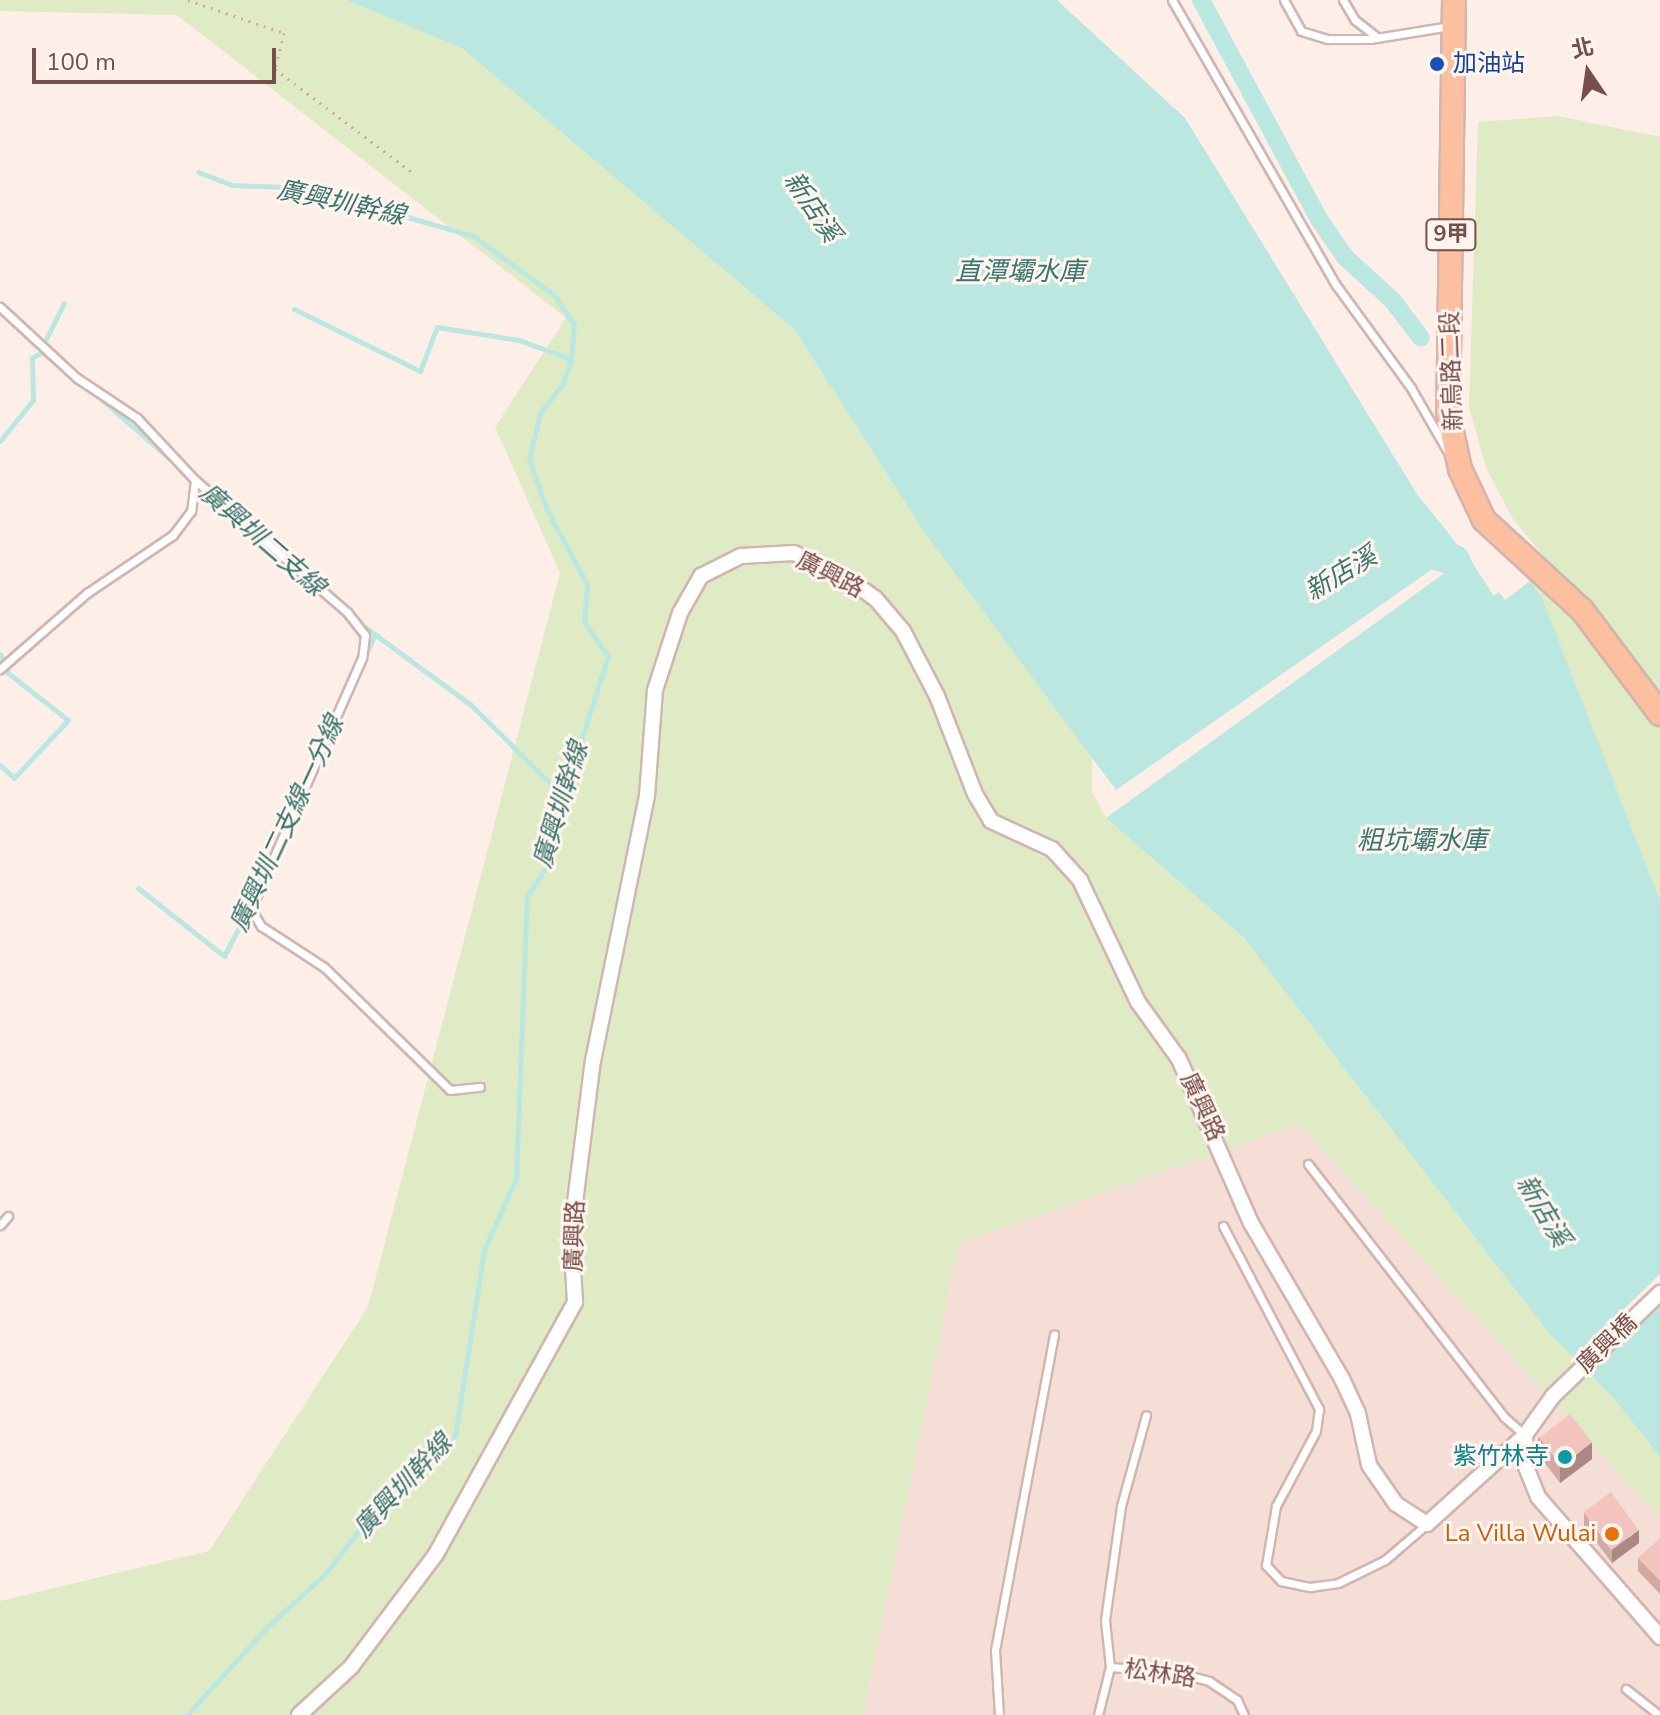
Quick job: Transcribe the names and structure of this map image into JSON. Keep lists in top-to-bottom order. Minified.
{"streets":{"main road":["9甲","新烏路二段"],"street":["廣興路","廣興橋"],"lane":["松林路"]},"water":["廣興圳幹線","新店溪","直潭壩水庫","廣興圳二支線","廣興圳二支線一分線","粗坑壩水庫"],"places":["加油站","紫竹林寺","La Villa Wulai"],"scale_bar":"100 m","north":"top"}
